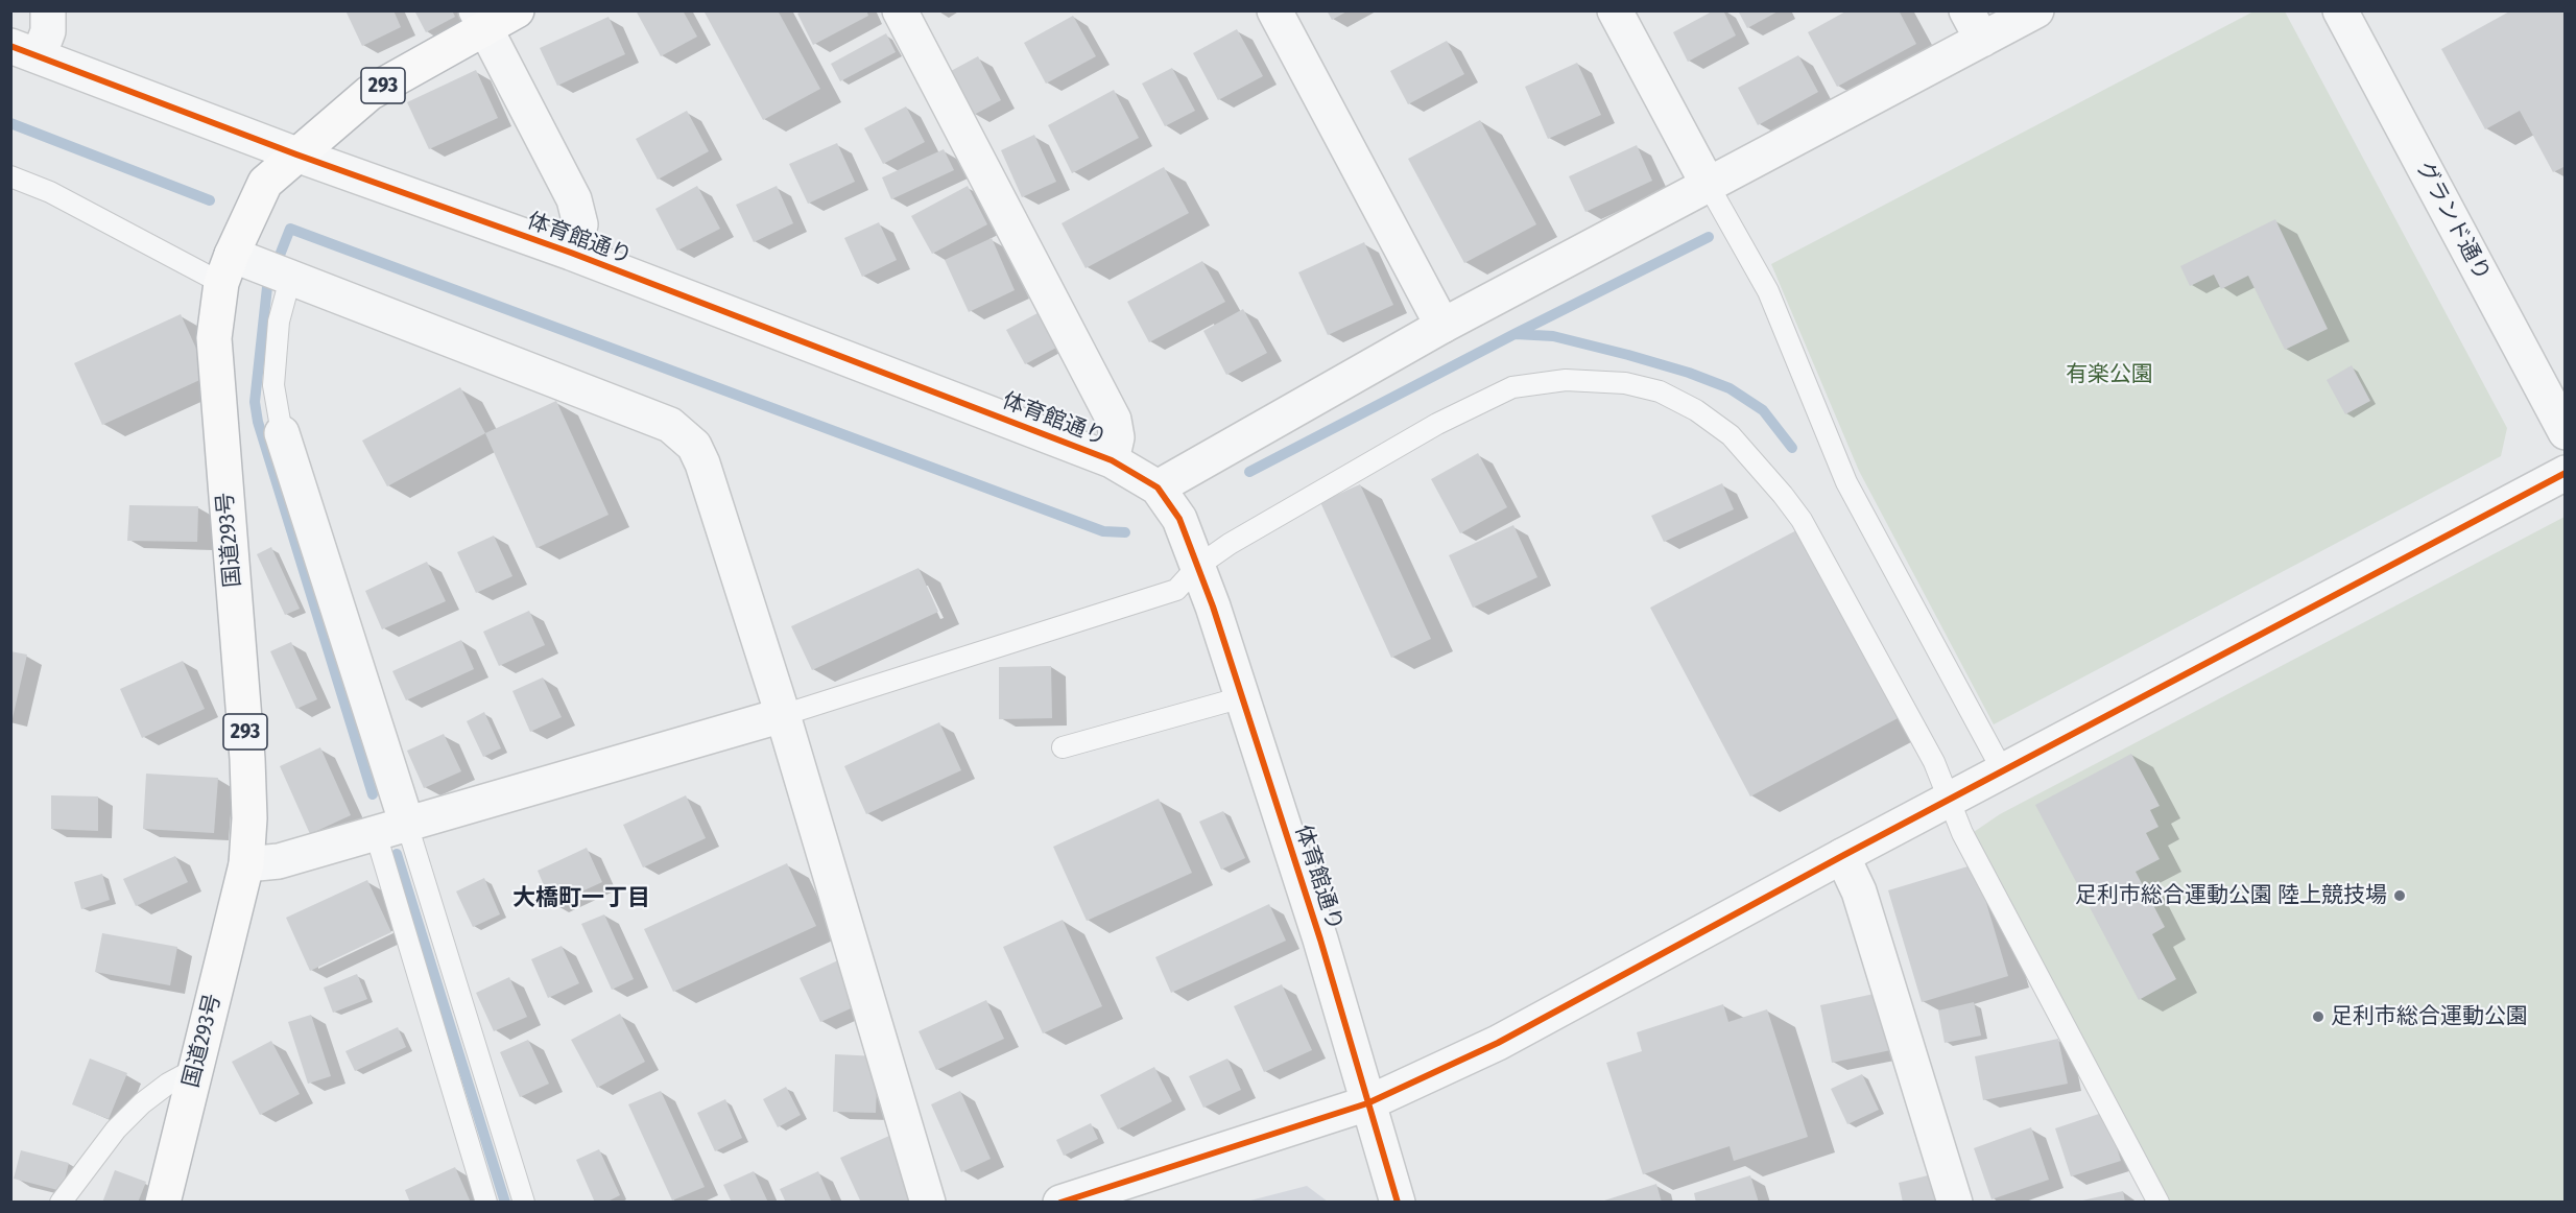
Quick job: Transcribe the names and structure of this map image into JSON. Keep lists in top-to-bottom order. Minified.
{"streets":{"highway":["293","国道293号"],"street":["グランド通り","体育館通り"]},"crossings":[["体育館通り","国道293号"]],"districts":["大橋町一丁目"],"parks":["有楽公園"],"places":["足利市総合運動公園 陸上競技場","足利市総合運動公園"]}
